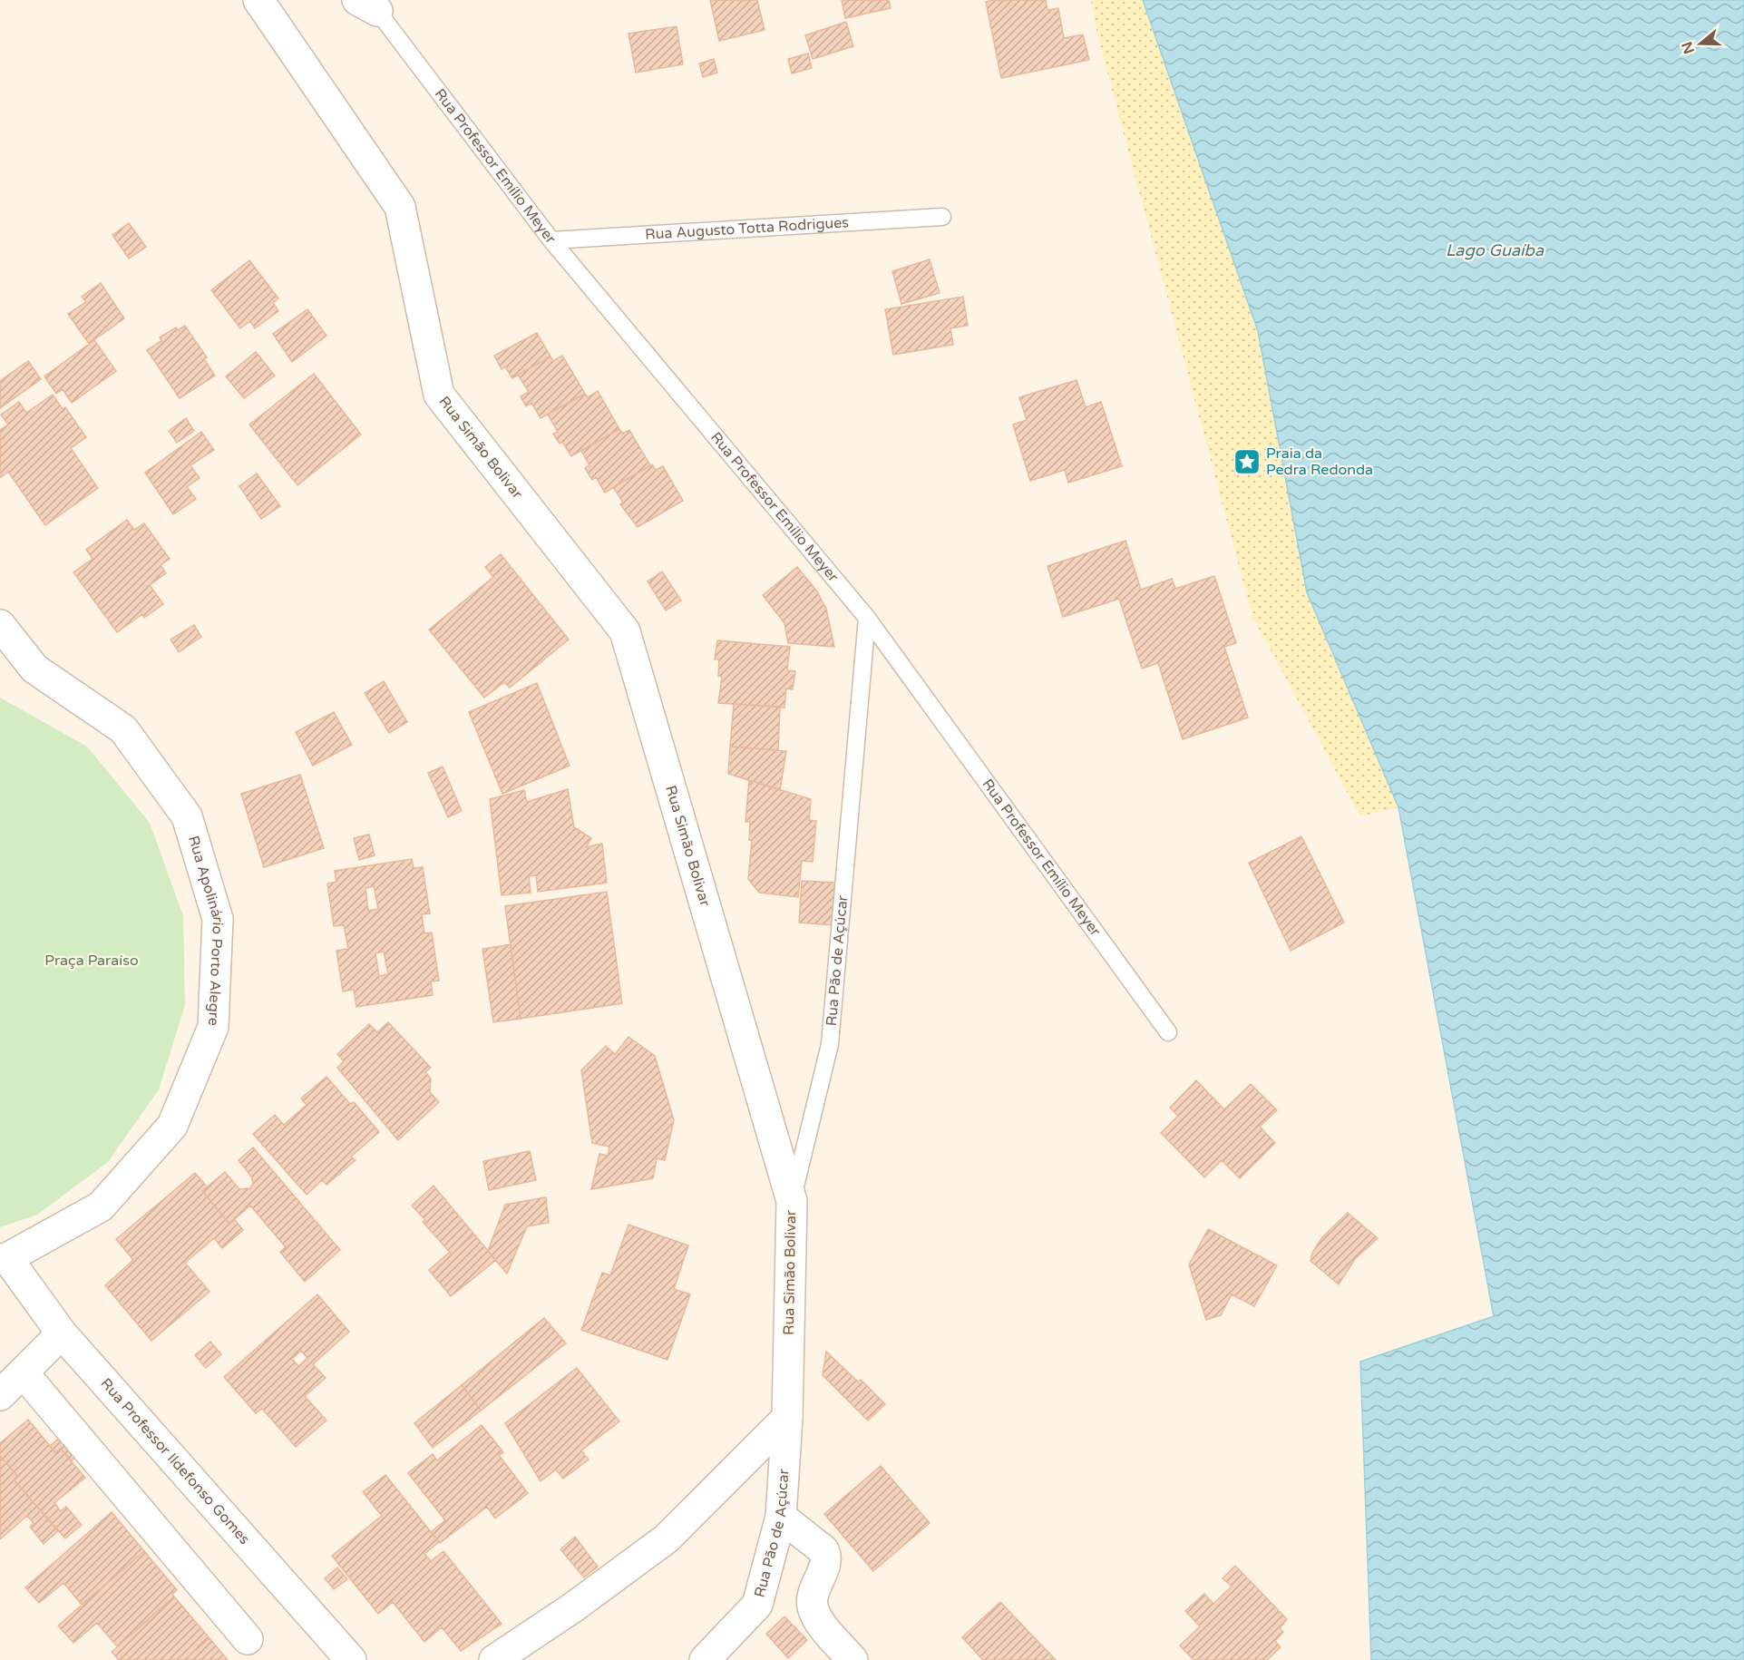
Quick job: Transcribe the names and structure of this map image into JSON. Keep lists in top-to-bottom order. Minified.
{"streets":{"street":["Rua Simão Bolivar","Rua Apolinário Porto Alegre","Rua Pão de Açúcar","Rua Professor Ildefonso Gomes"],"lane":["Rua Professor Emílio Meyer","Rua Augusto Totta Rodrigues"]},"crossings":[["Rua Professor Emílio Meyer","Rua Augusto Totta Rodrigues"],["Rua Professor Emílio Meyer","Rua Pão de Açúcar"],["Rua Simão Bolivar","Rua Pão de Açúcar"],["Rua Apolinário Porto Alegre","Rua Professor Ildefonso Gomes"]],"water":["Lago Guaíba"],"parks":["Praça Paraíso"],"places":{"place":["Praia da Pedra Redonda"]},"north":"left"}
